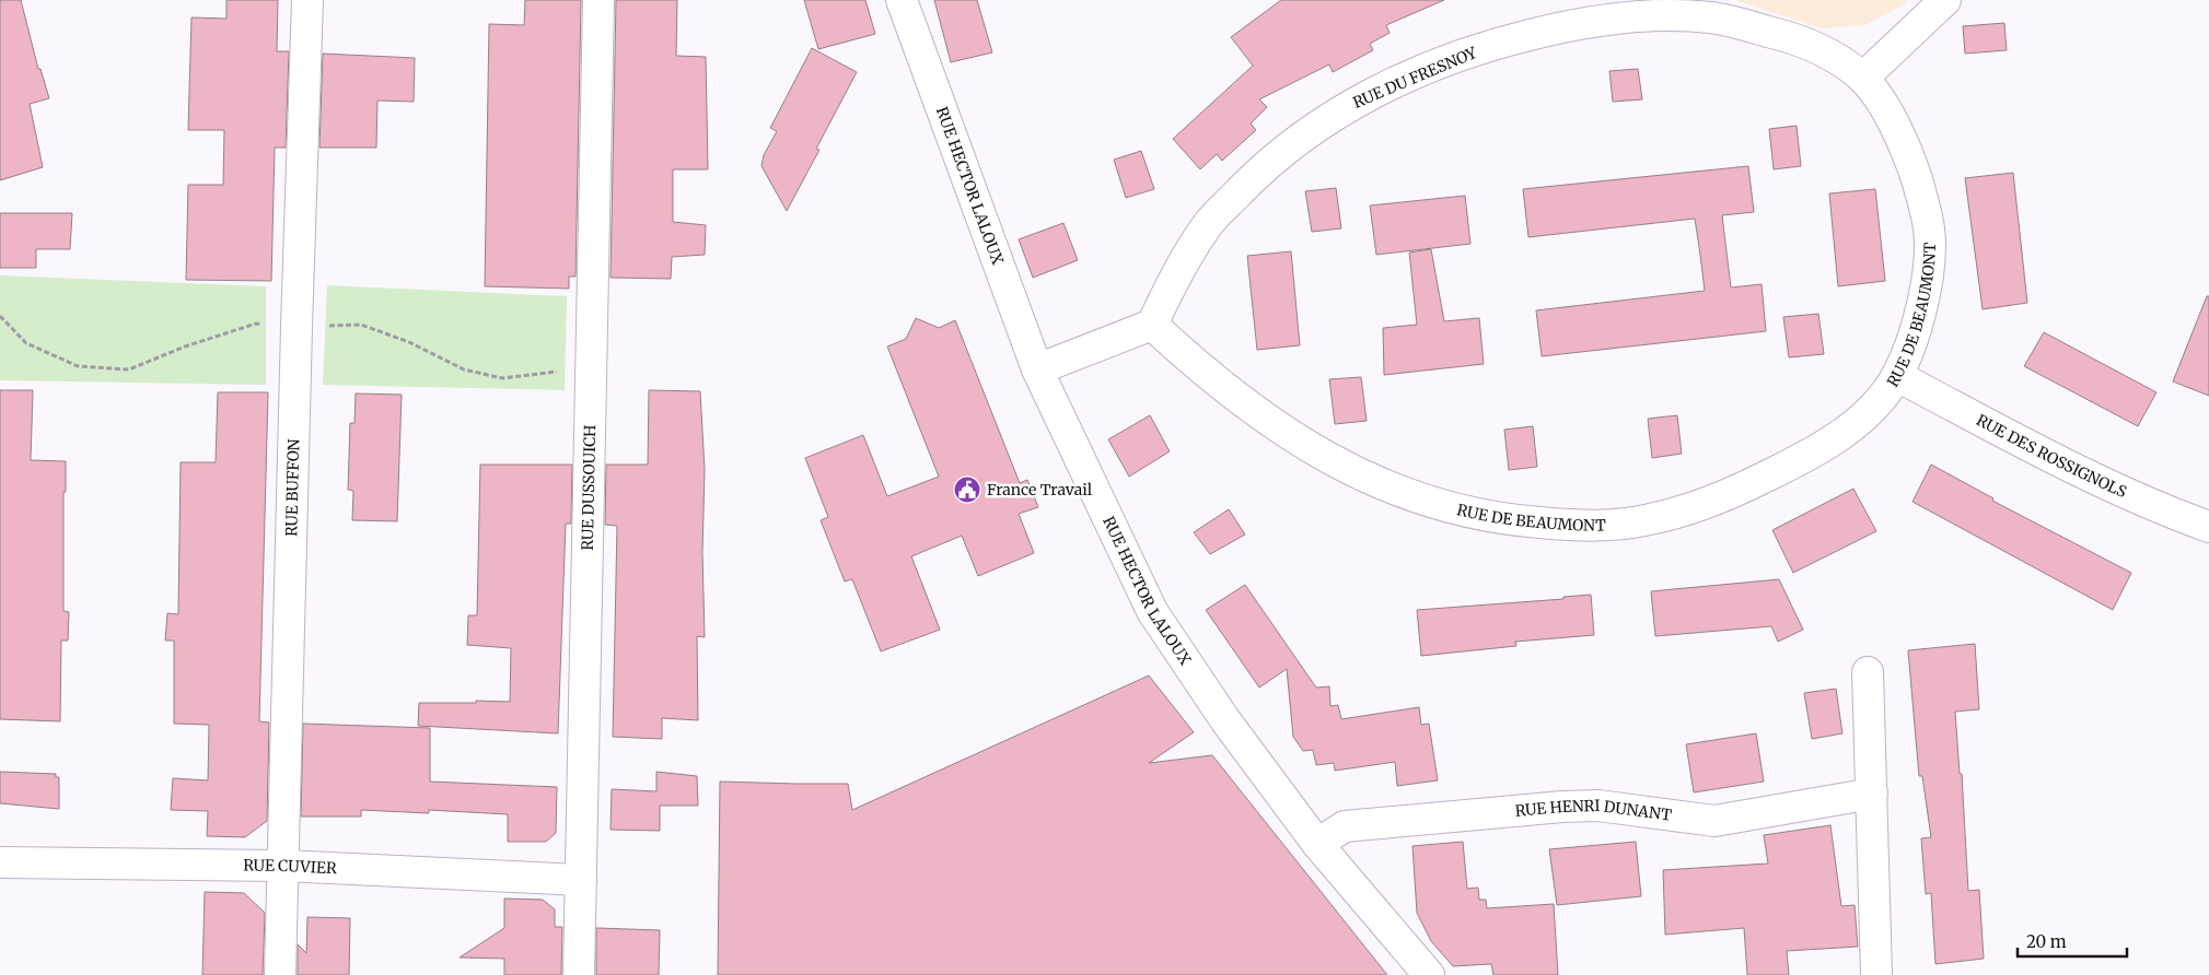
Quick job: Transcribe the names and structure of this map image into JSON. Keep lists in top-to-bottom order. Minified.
{"streets":{"street":["RUE DU FRESNOY","RUE HECTOR LALOUX","RUE DE BEAUMONT","RUE DES ROSSIGNOLS","RUE BUFFON","RUE DUSSOUICH","RUE HENRI DUNANT","RUE CUVIER"]},"crossings":[["RUE DU FRESNOY","RUE DE BEAUMONT"],["RUE HECTOR LALOUX","RUE HENRI DUNANT"],["RUE DE BEAUMONT","RUE DES ROSSIGNOLS"],["RUE BUFFON","RUE CUVIER"],["RUE DUSSOUICH","RUE CUVIER"]],"places":{"public building":["France Travail"]},"scale_bar":"20 m"}
